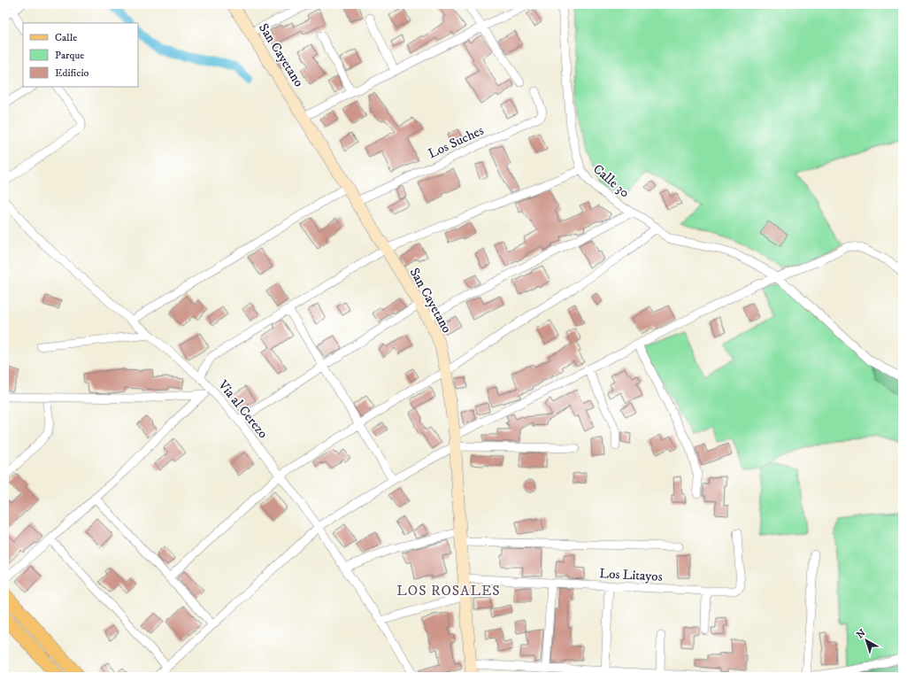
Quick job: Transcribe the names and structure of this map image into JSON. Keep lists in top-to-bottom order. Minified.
{"streets":{"main road":["San Cayetano"],"street":["Los Suches","Calle 30","Via al Cerezo","Los Litayos"]},"crossings":[["San Cayetano","Los Suches"],["San Cayetano","Los Litayos"]],"districts":["LOS ROSALES"],"legend":["Calle","Parque","Edificio"],"north":"top left"}
